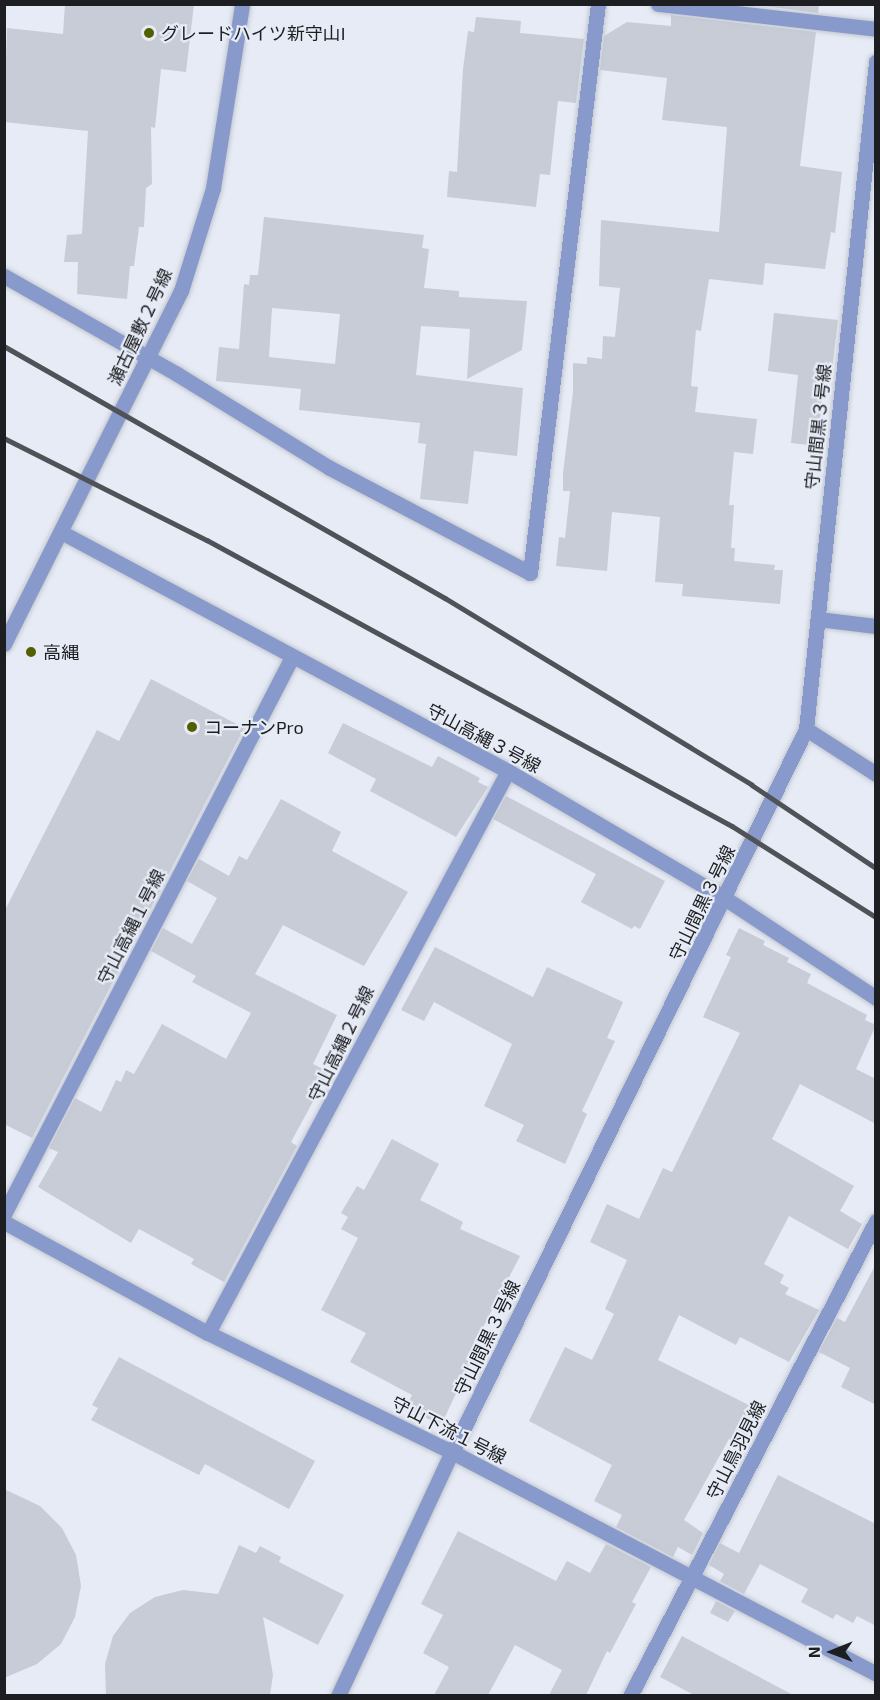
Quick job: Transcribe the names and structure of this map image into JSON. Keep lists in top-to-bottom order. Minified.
{"streets":{"street":["瀬古屋敷２号線","守山間黒３号線","守山高縄３号線","守山高縄１号線","守山高縄２号線","守山下流１号線","守山鳥羽見線"]},"crossings":[["瀬古屋敷２号線","守山高縄３号線"],["守山間黒３号線","守山高縄３号線"],["守山間黒３号線","守山下流１号線"],["守山高縄３号線","守山高縄１号線"],["守山高縄３号線","守山高縄２号線"],["守山高縄２号線","守山下流１号線"],["守山下流１号線","守山鳥羽見線"]],"places":["グレードハイツ新守山I","高縄","コーナンPro"],"north":"left"}
